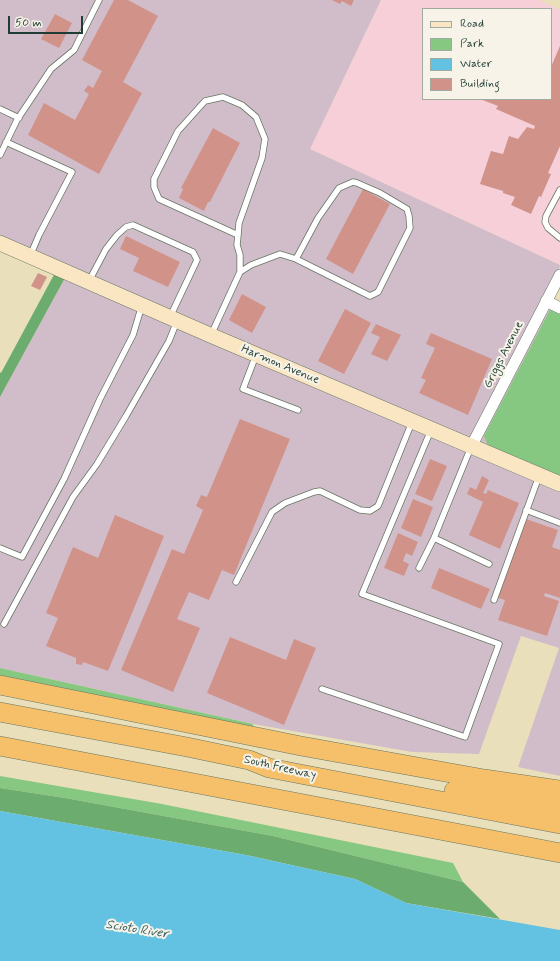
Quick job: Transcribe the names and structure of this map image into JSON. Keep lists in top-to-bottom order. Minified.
{"streets":{"highway":["South Freeway"],"main road":["Harmon Avenue"],"street":["Griggs Avenue"]},"crossings":[["Griggs Avenue","Harmon Avenue"]],"water":["Scioto River"],"legend":["Road","Park","Water","Building"],"scale_bar":"50 m"}
